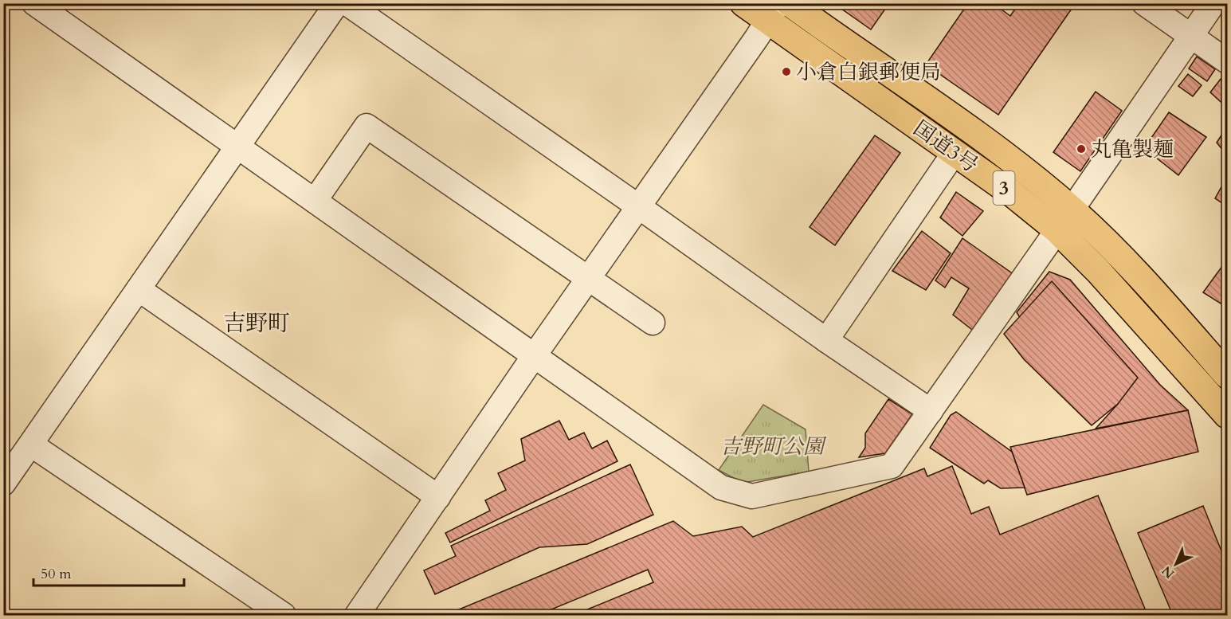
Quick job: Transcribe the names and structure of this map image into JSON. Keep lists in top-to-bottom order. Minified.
{"streets":{"highway":["国道3号","3"]},"districts":["吉野町"],"parks":["吉野町公園"],"places":["小倉白銀郵便局","丸亀製麺"],"scale_bar":"50 m","north":"bottom left"}
